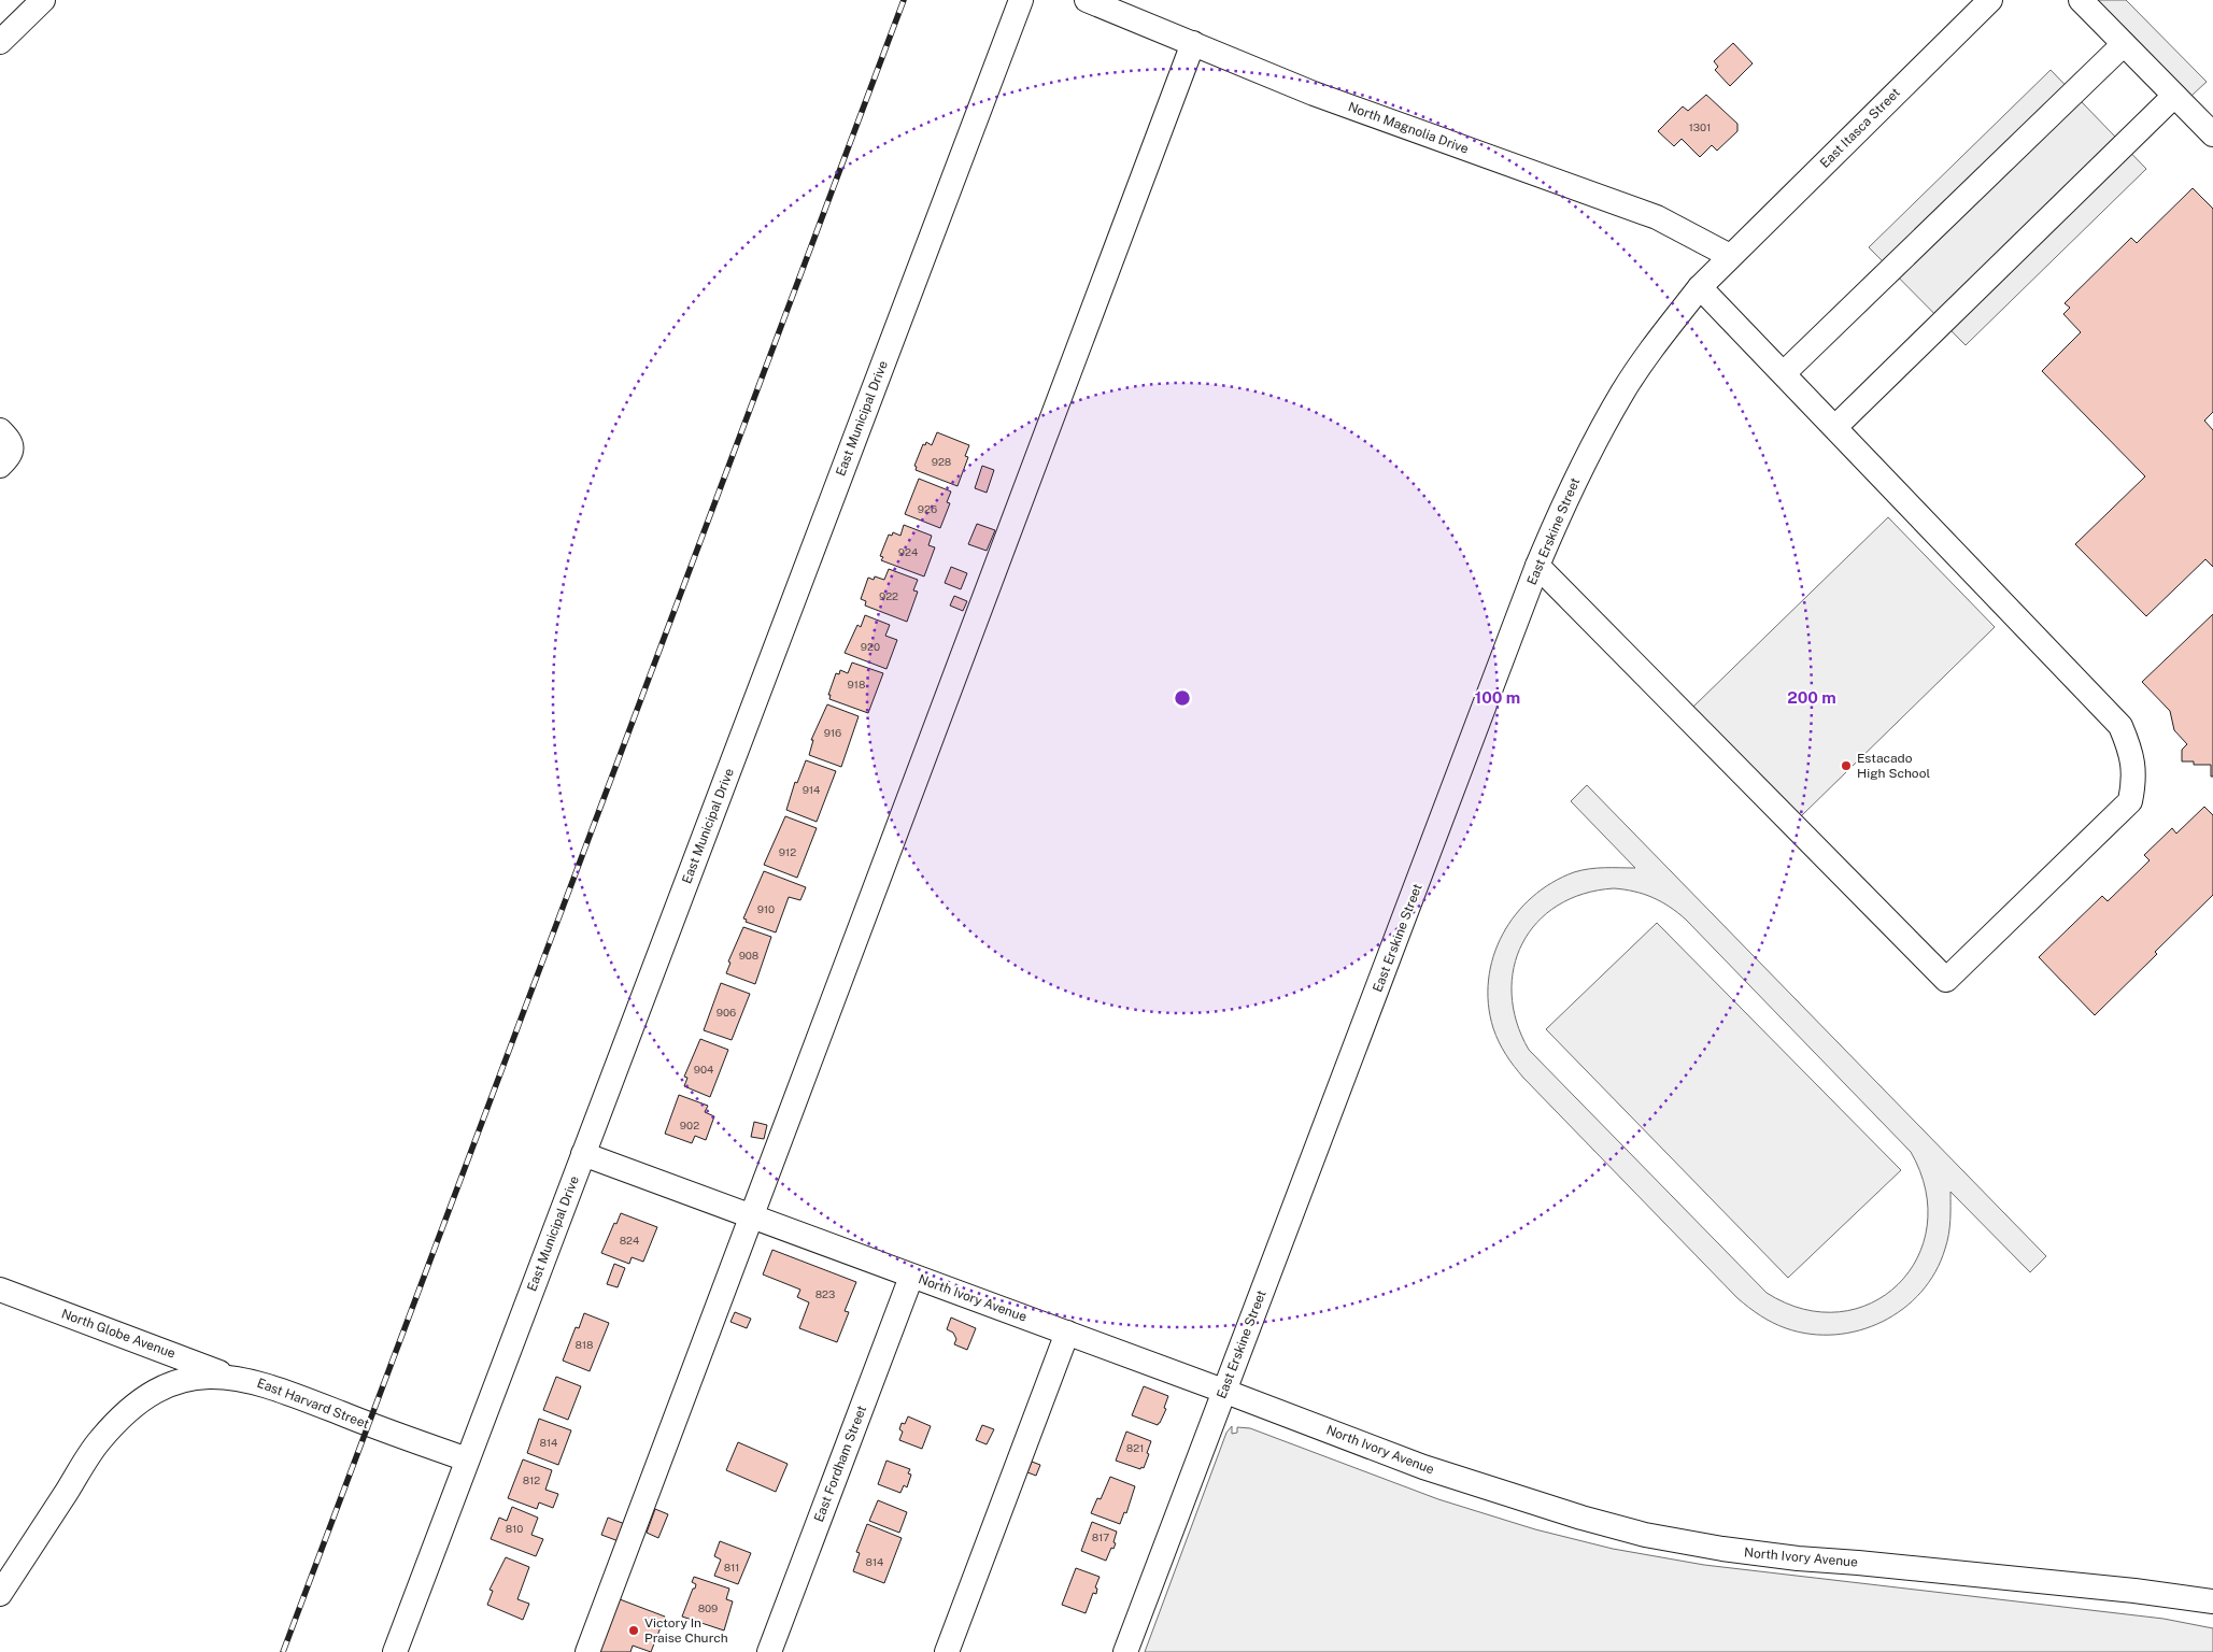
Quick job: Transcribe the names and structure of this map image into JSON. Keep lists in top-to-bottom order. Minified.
{"streets":{"street":["North Magnolia Drive","East Itasca Street","East Municipal Drive","East Erskine Street","North Ivory Avenue","North Globe Avenue","East Harvard Street","East Fordham Street"]},"crossings":[["North Magnolia Drive","East Itasca Street"],["North Magnolia Drive","East Erskine Street"],["East Itasca Street","East Erskine Street"],["East Municipal Drive","North Ivory Avenue"],["East Municipal Drive","East Harvard Street"],["East Erskine Street","North Ivory Avenue"],["North Ivory Avenue","East Fordham Street"],["North Globe Avenue","East Harvard Street"]],"places":["Estacado High School","Victory In Praise Church"],"house_numbers":["1301","928","926","924","922","920","918","916","914","912","910","908","906","904","902","824","823","818","814","821","812","810","817","814","811","809"],"rings":["100 m","200 m"]}
